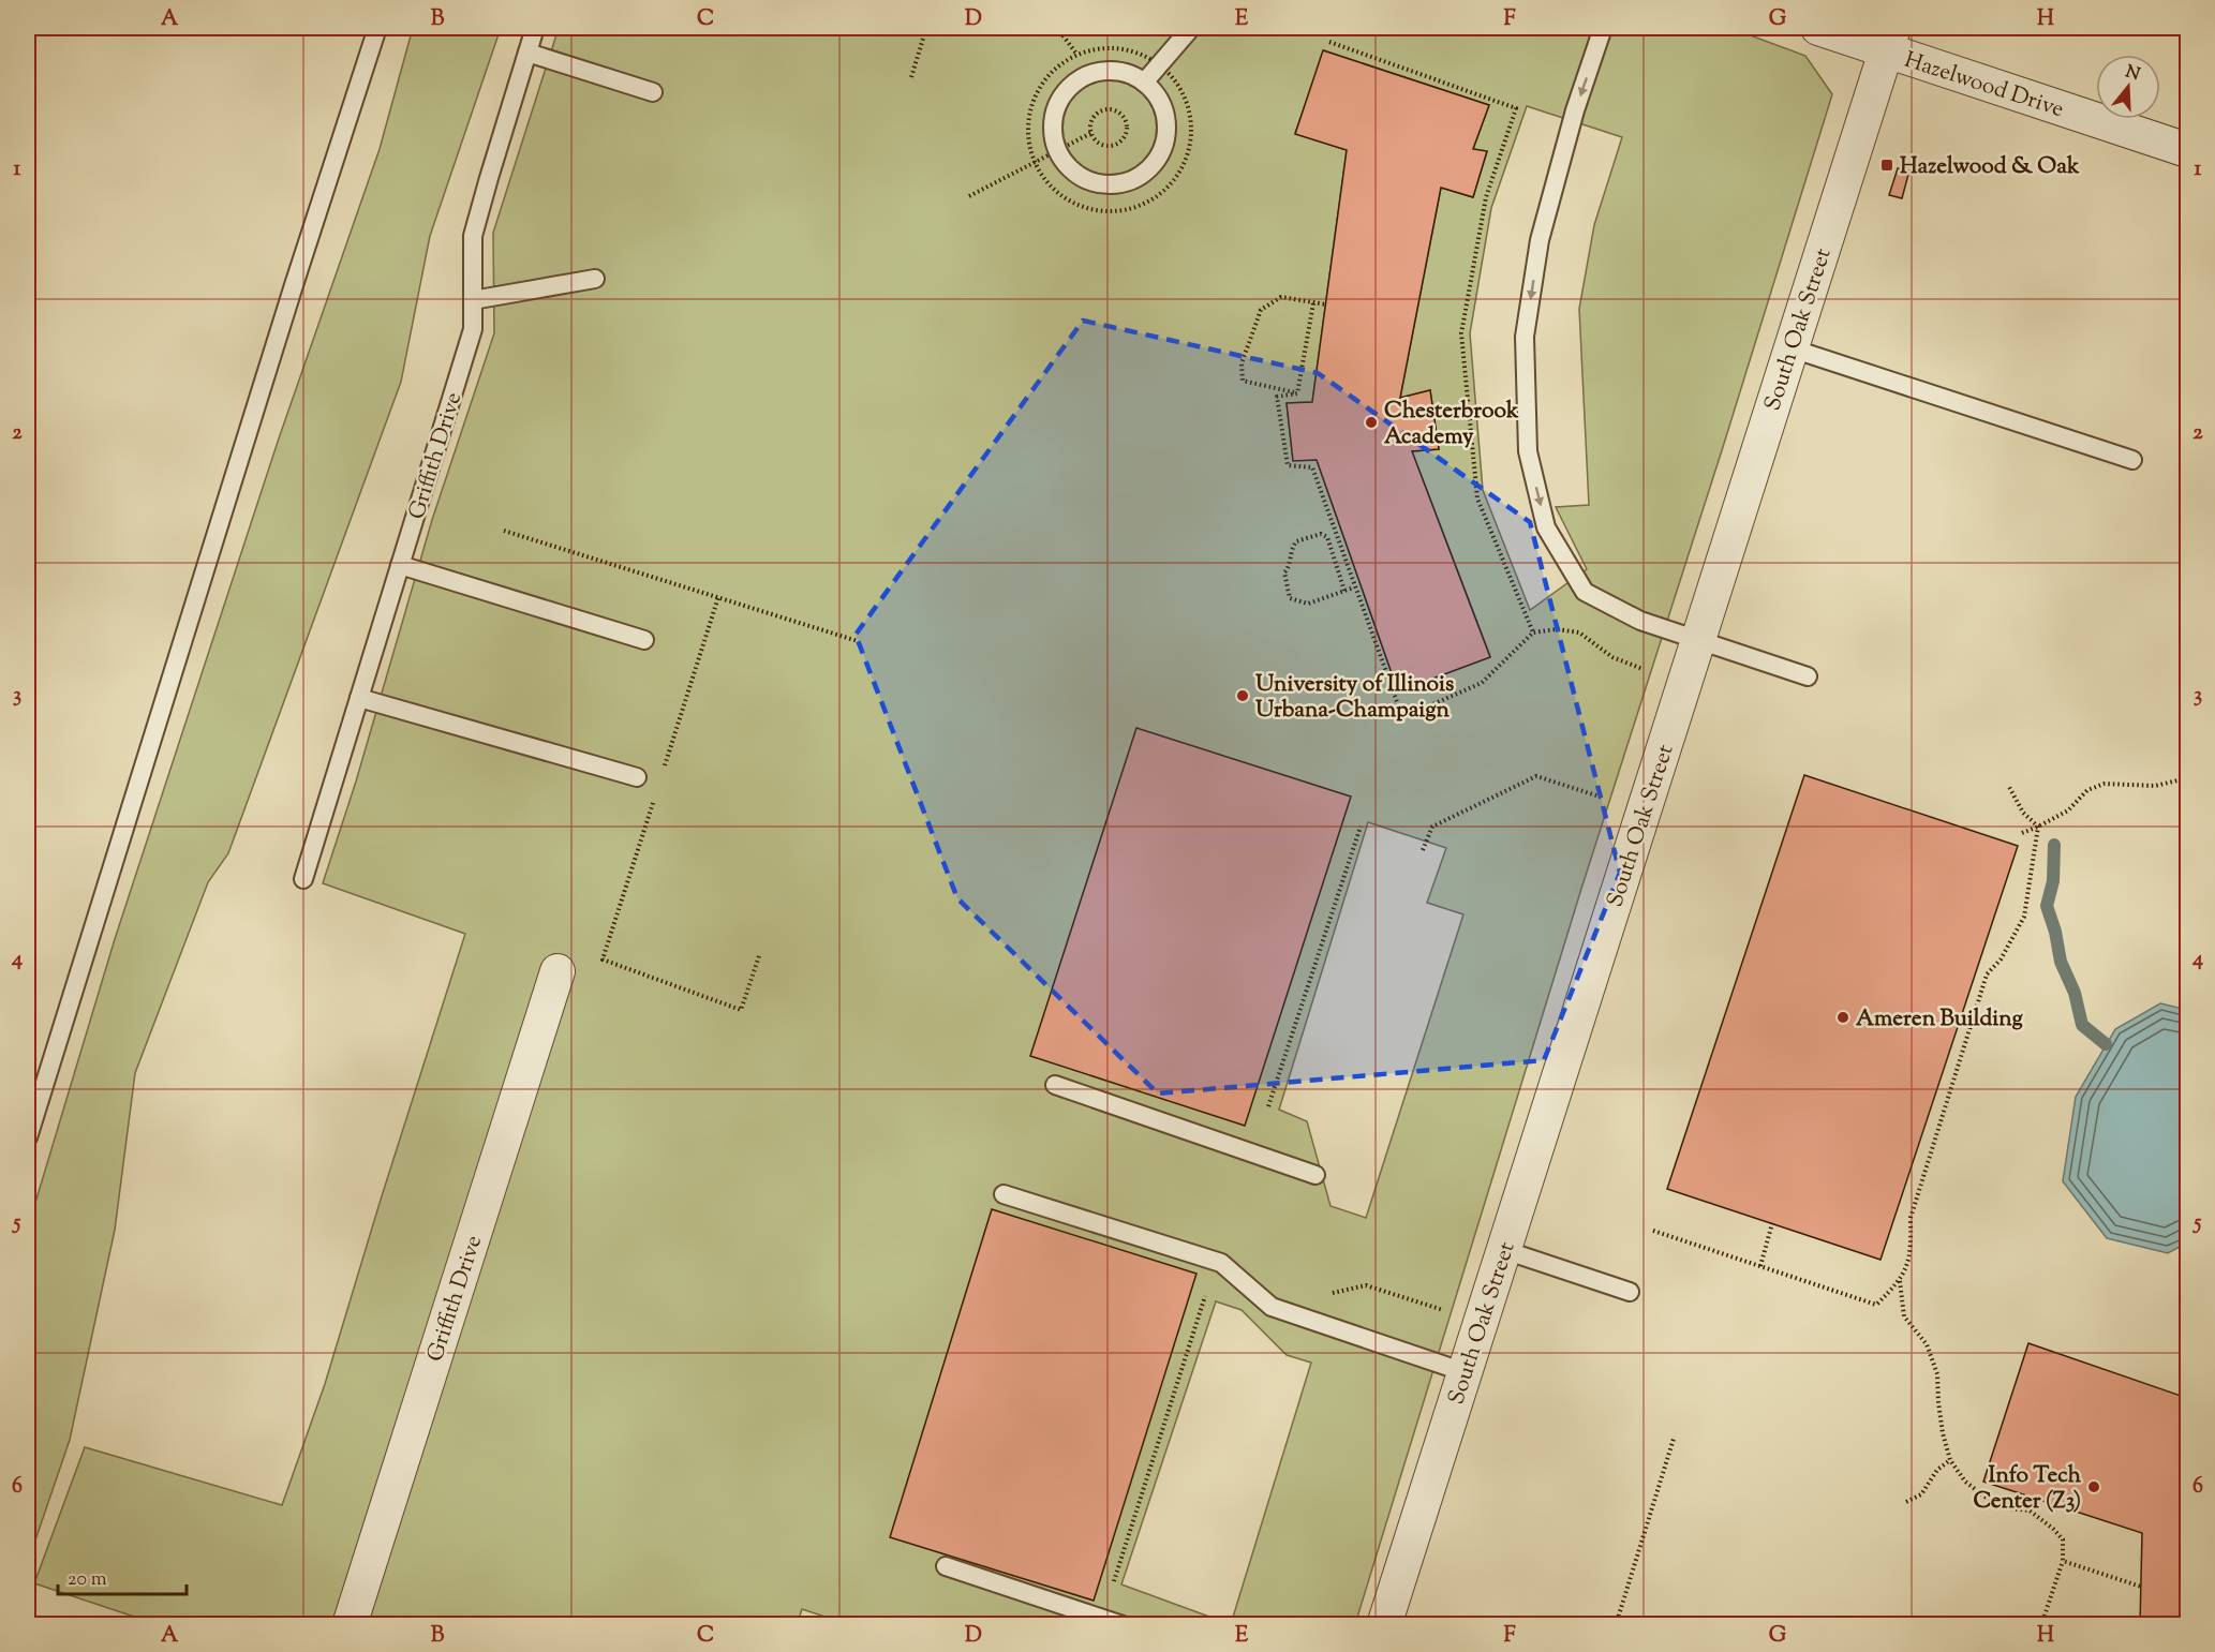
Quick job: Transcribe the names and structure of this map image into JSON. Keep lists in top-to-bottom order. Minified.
{"streets":{"street":["Hazelwood Drive","South Oak Street","Griffith Drive"]},"crossings":[["Hazelwood Drive","South Oak Street"]],"places":{"transit":["Hazelwood & Oak"],"other":["Chesterbrook Academy","University of Illinois Urbana-Champaign","Ameren Building","Info Tech Center (Z3)"]},"scale_bar":"20 m","north":"top","grid":{"columns":["A","B","C","D","E","F","G","H"],"rows":["1","2","3","4","5","6"]}}
